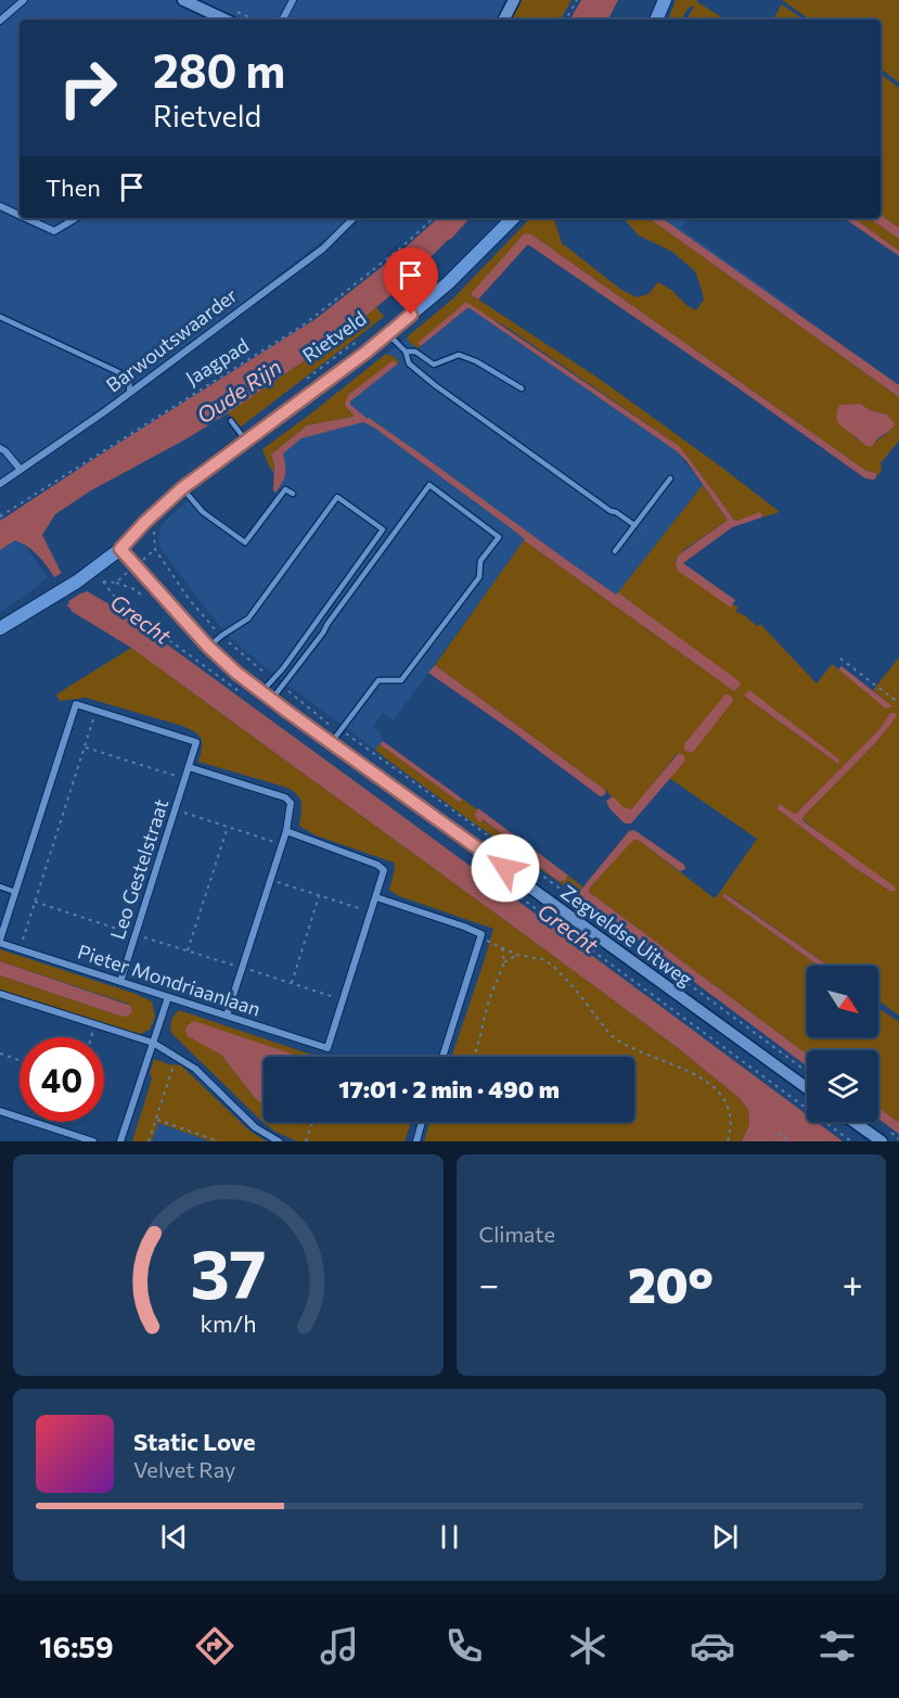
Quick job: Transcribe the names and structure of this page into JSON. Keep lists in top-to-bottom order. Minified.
{"streets":{"main road":["Rietveld"],"street":["Barwoutswaarder","Leo Gestelstraat","Zegveldse Uitweg","Pieter Mondriaanlaan"],"path":["Jaagpad"]},"crossings":[["Rietveld","Zegveldse Uitweg"],["Leo Gestelstraat","Pieter Mondriaanlaan"]],"water":["Oude Rijn","Grecht"],"north":"bottom right","page":{"turn":["280 m","Rietveld"],"then":"Then","limit":"40","trip":"17:01 · 2 min · 490 m","tile":"Climate","heat":["−","20°","+"],"song":["Static Love","Velvet Ray"],"tabs":"16:59","gauge":["37","km/h"]}}
